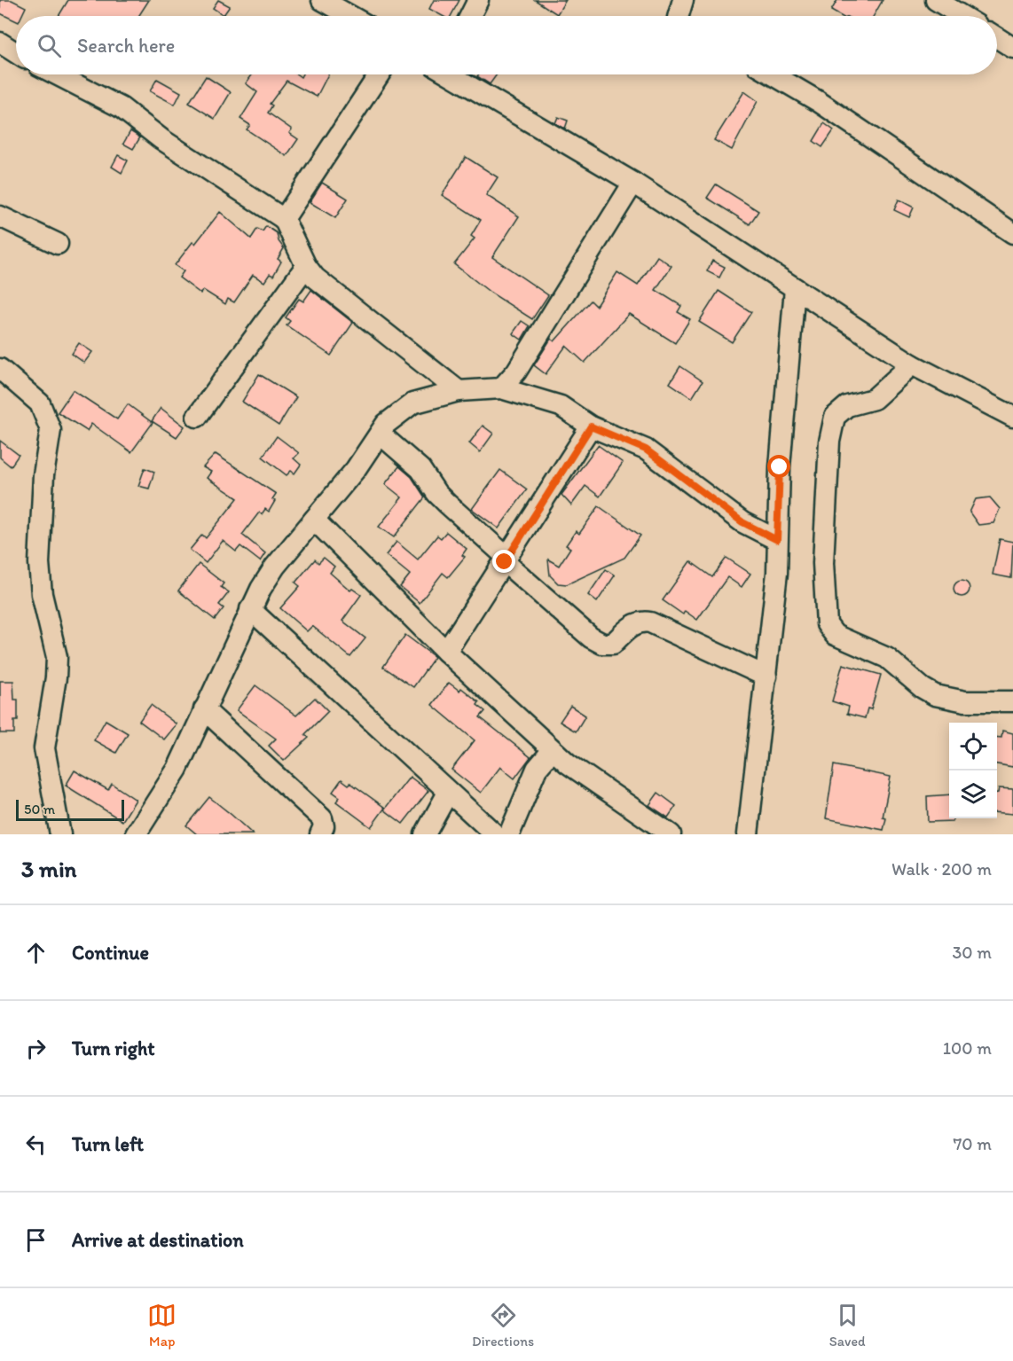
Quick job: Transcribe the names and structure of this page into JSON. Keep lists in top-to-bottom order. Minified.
{"scale_bar":"50 m","page":{"search":"Search here","scale":"50 m","heading":["3 min","Walk · 200 m"],"list":[["Continue","30 m"],["Turn right","100 m"],["Turn left","70 m"],"Arrive at destination"],"nav":["Map","Directions","Saved"]}}
